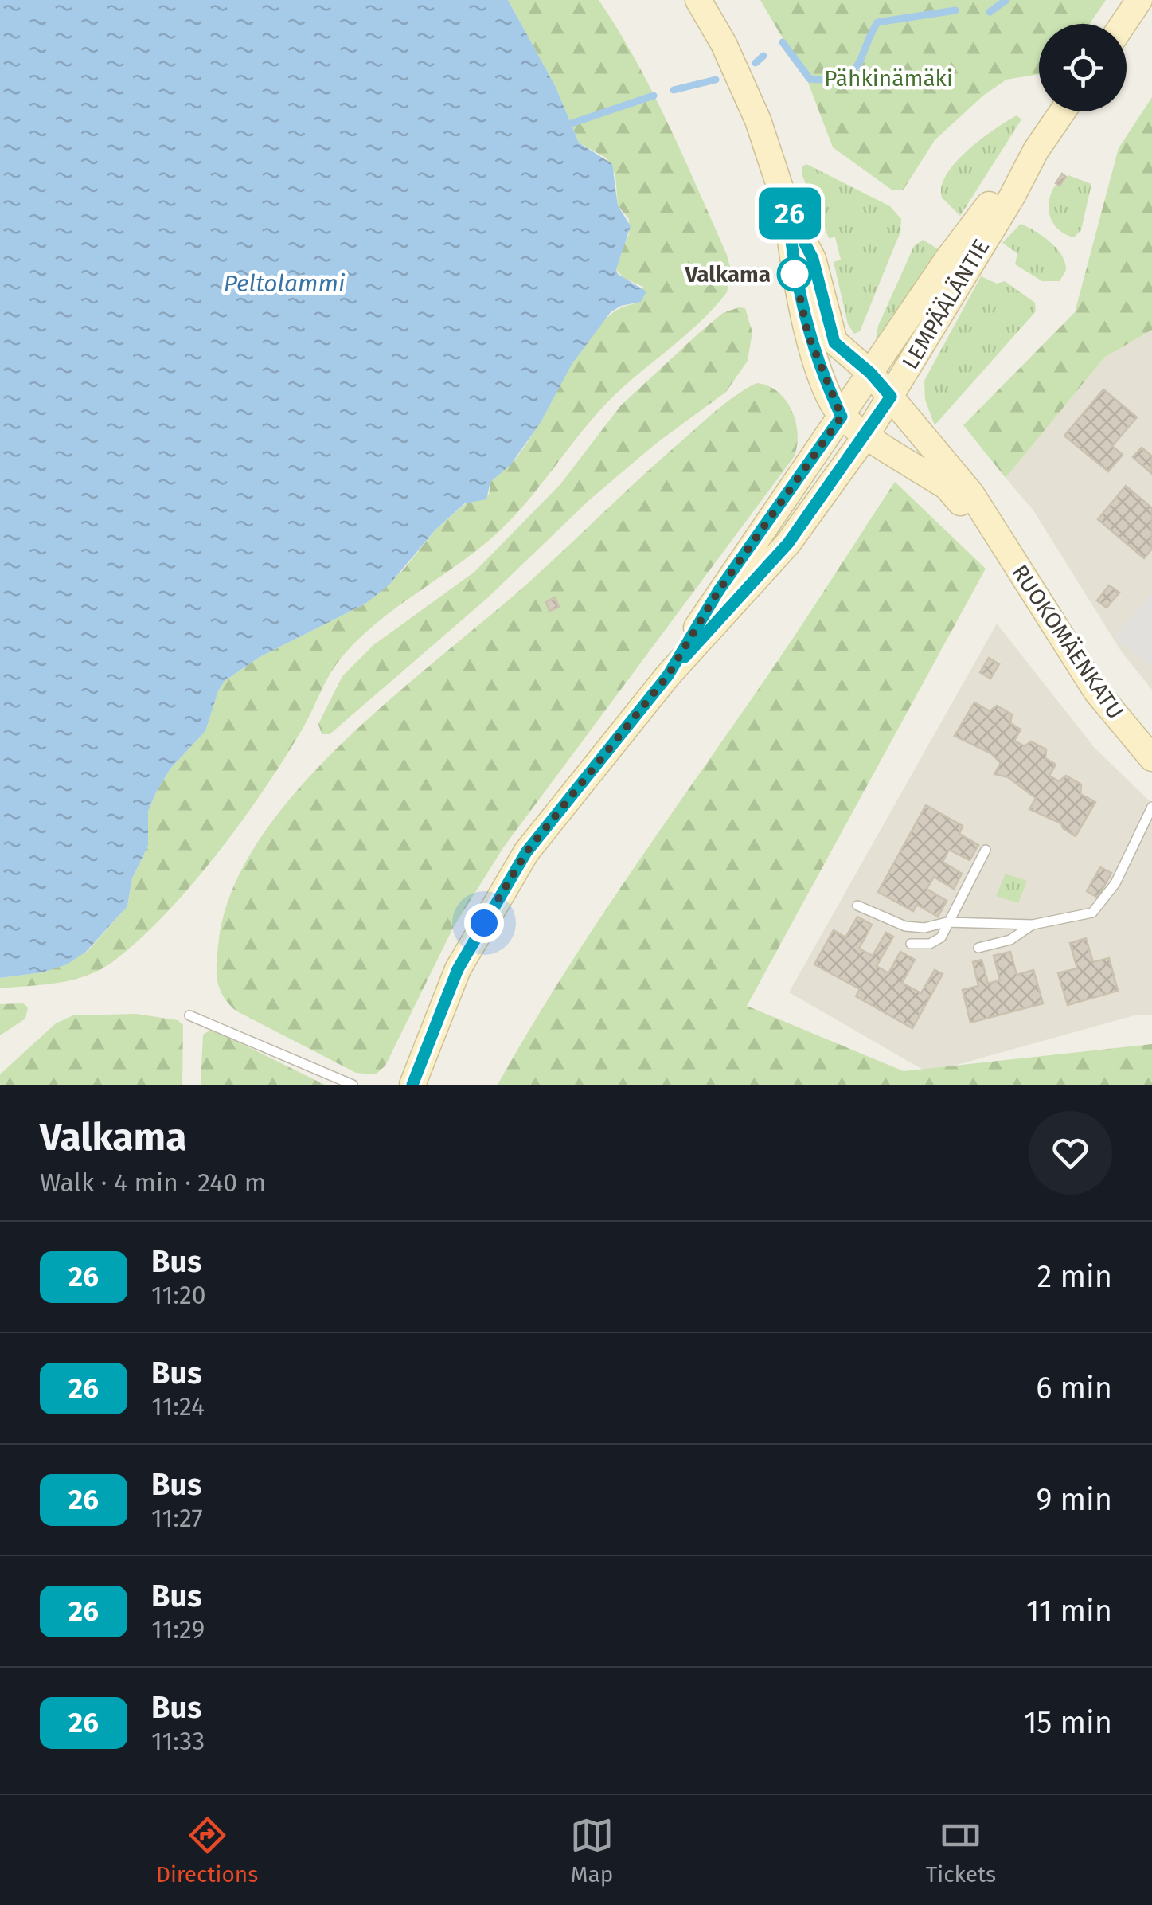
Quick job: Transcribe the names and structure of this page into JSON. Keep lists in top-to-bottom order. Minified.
{"streets":{"main road":["LEMPÄÄLÄNTIE","RUOKOMÄENKATU"]},"crossings":[["LEMPÄÄLÄNTIE","RUOKOMÄENKATU"]],"water":["Peltolammi"],"parks":["Pähkinämäki"],"places":["Valkama"],"lines":["bus line 26"],"page":{"on_map":"26","heading":["Valkama","Walk · 4 min · 240 m"],"list":[{"mark":"26","name":"Bus","note":"11:20","value":"2 min"},{"mark":"26","name":"Bus","note":"11:24","value":"6 min"},{"mark":"26","name":"Bus","note":"11:27","value":"9 min"},{"mark":"26","name":"Bus","note":"11:29","value":"11 min"},{"mark":"26","name":"Bus","note":"11:33","value":"15 min"}],"tabs":["Directions","Map","Tickets"]}}
